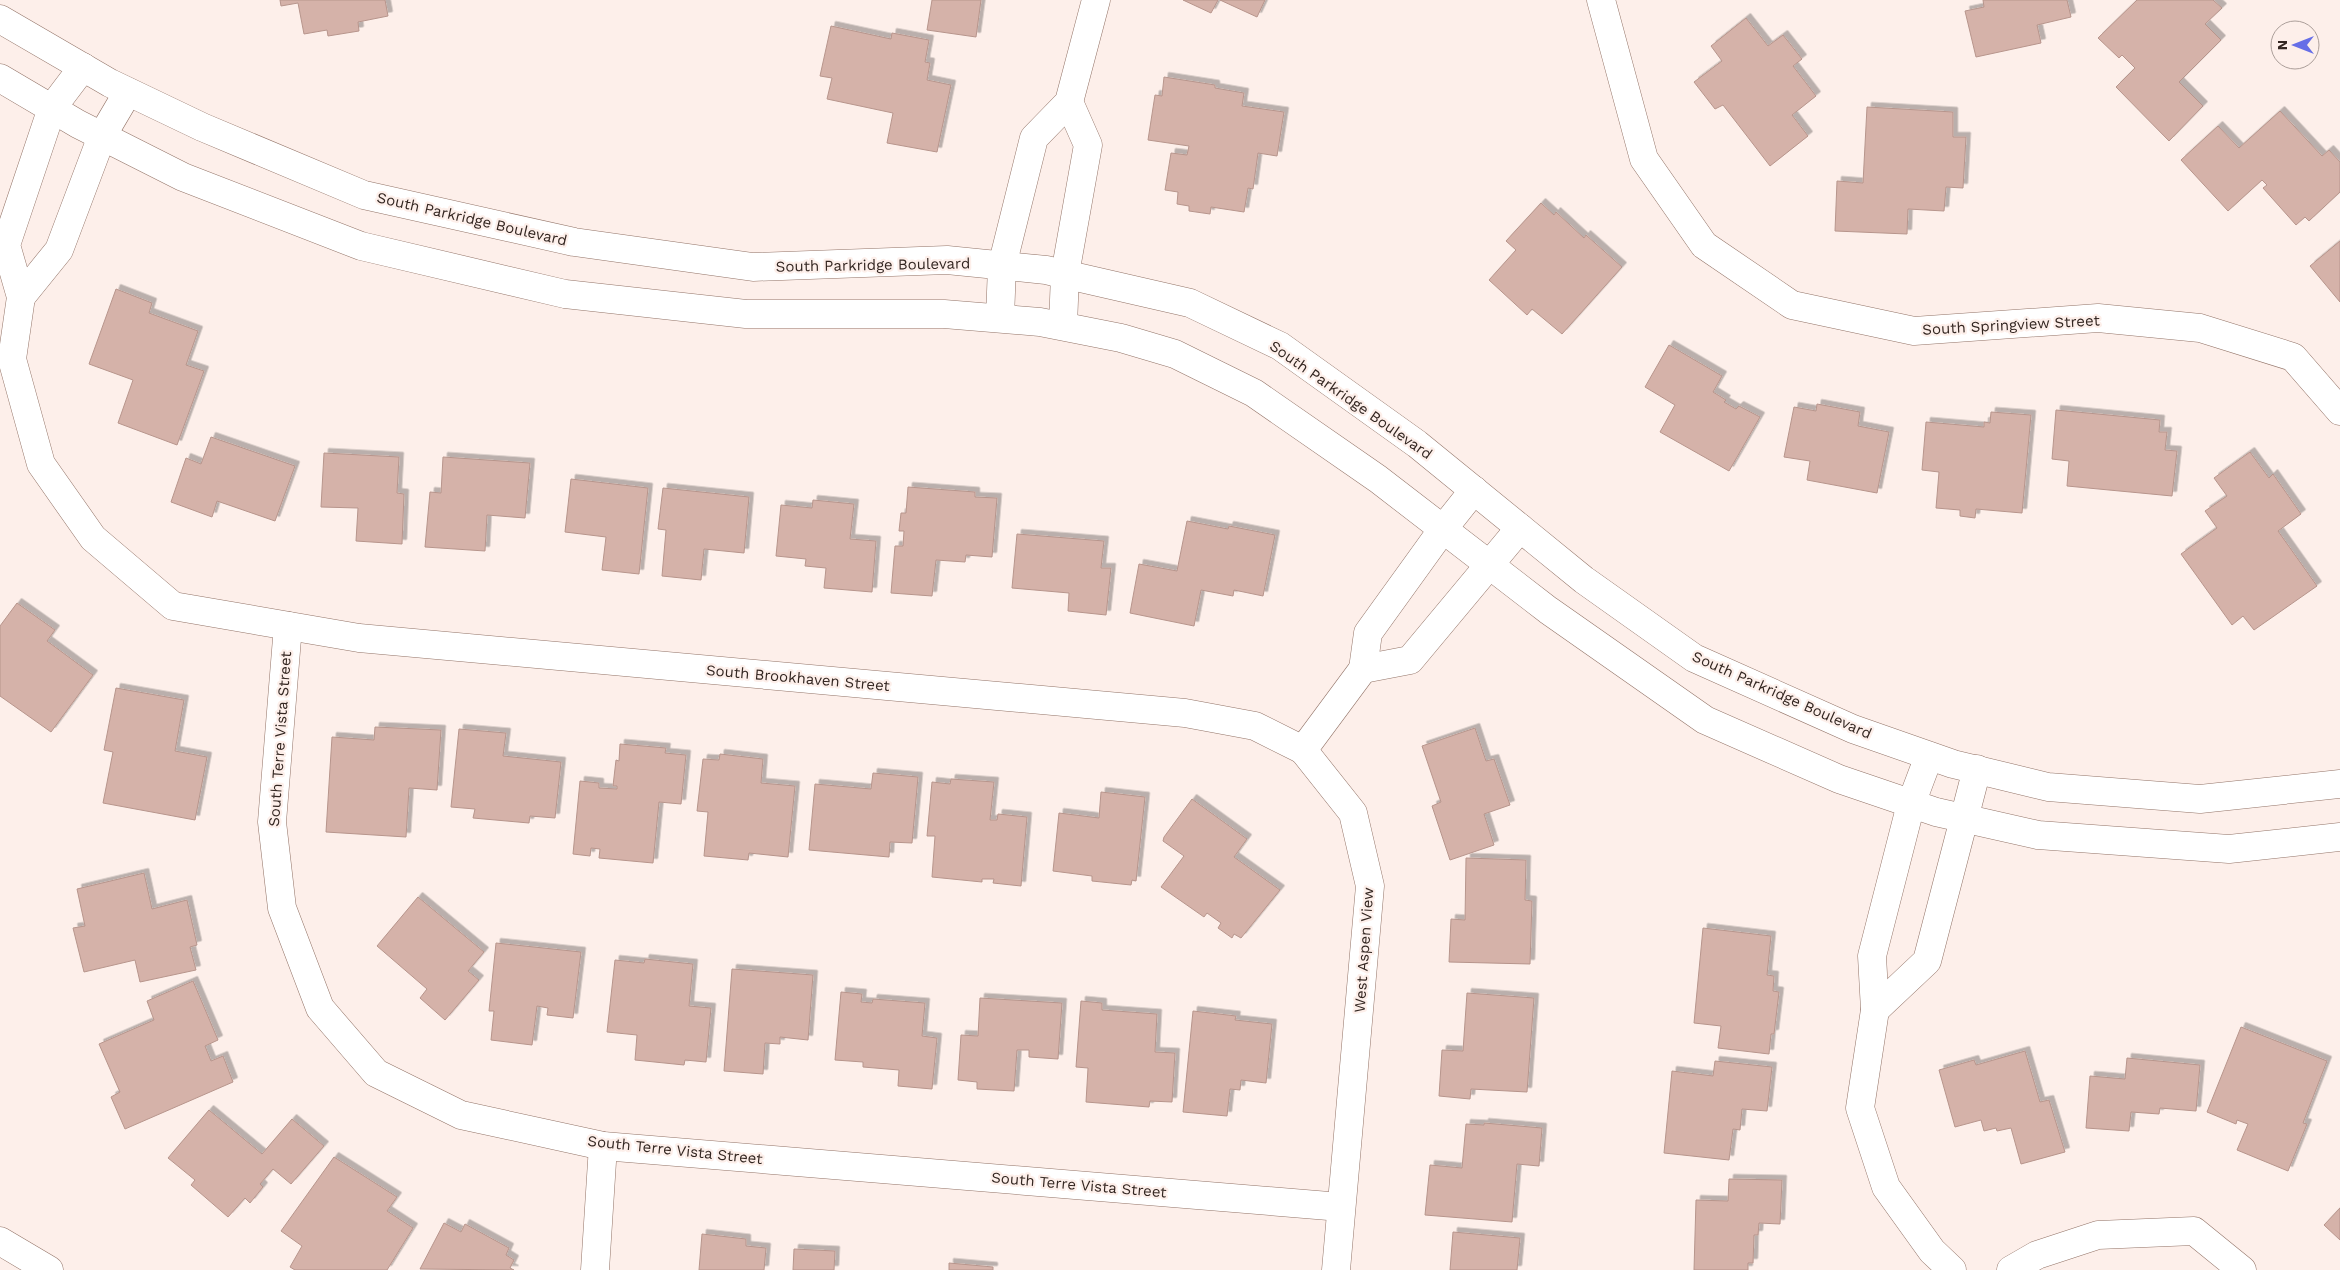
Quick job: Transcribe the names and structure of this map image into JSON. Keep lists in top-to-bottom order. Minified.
{"streets":{"street":["South Parkridge Boulevard","South Springview Street","South Brookhaven Street","South Terre Vista Street","West Aspen View"]},"crossings":[["South Brookhaven Street","South Terre Vista Street"],["South Brookhaven Street","West Aspen View"],["South Terre Vista Street","West Aspen View"]],"north":"left"}
